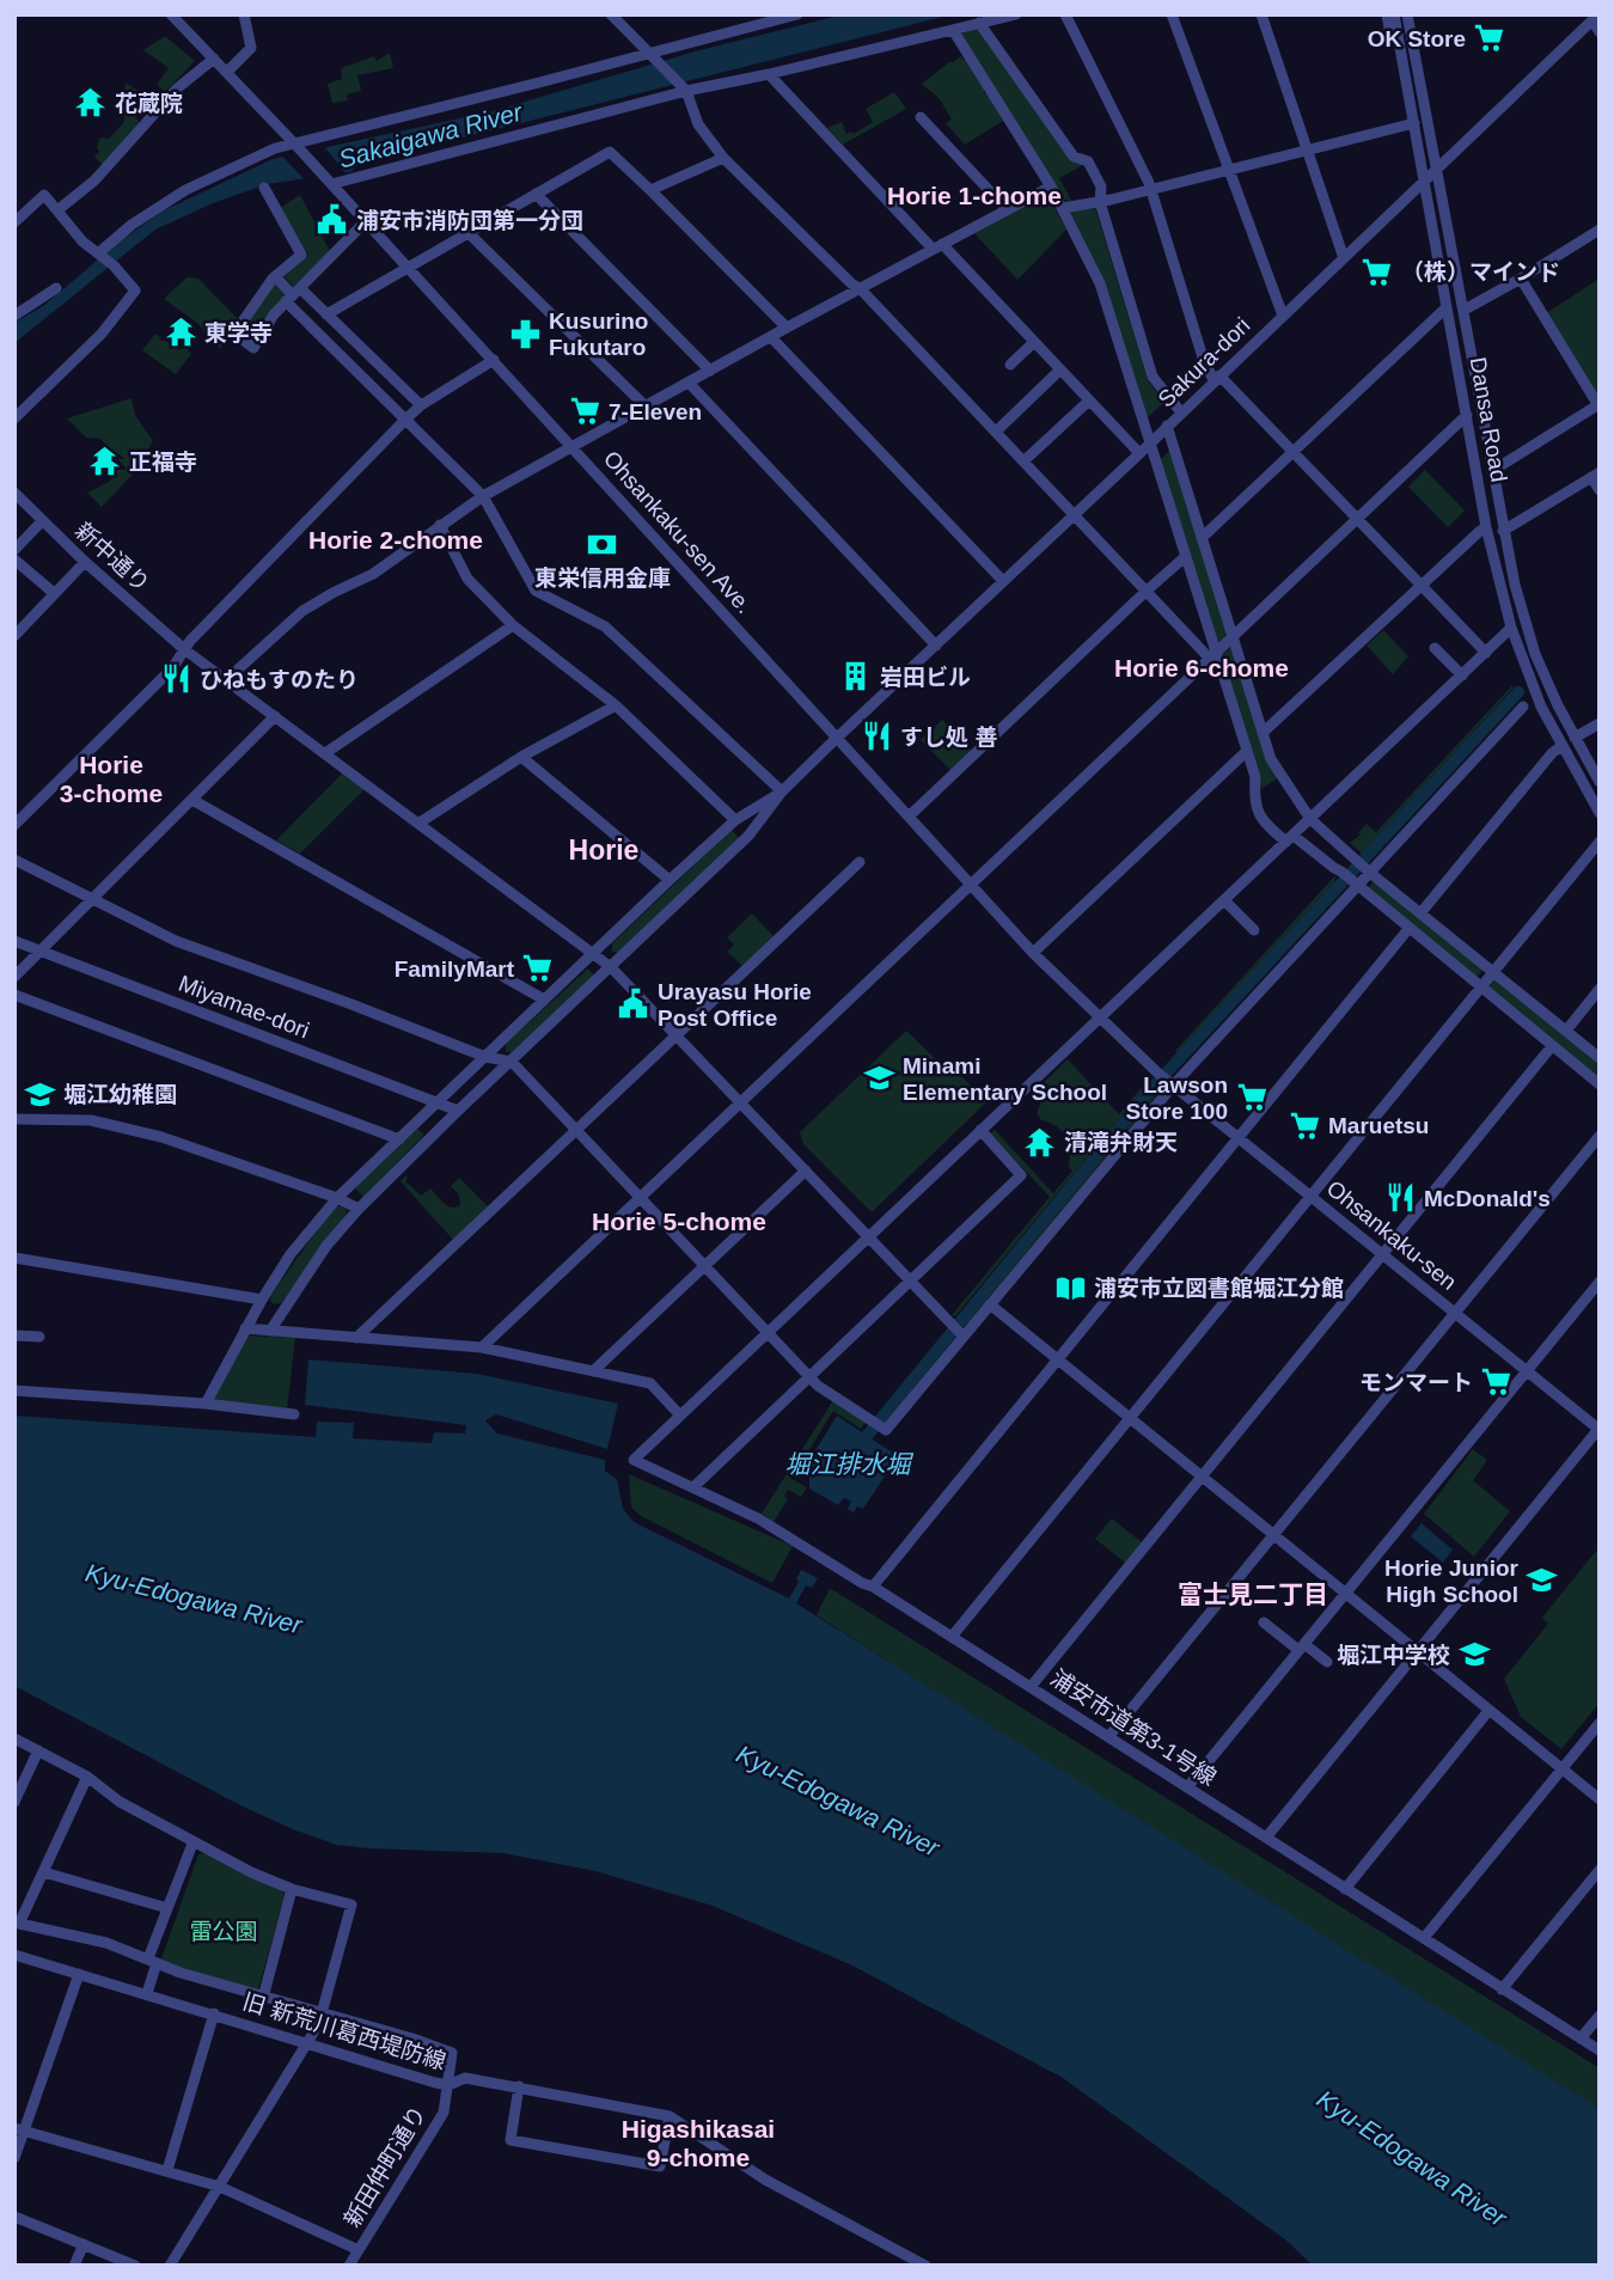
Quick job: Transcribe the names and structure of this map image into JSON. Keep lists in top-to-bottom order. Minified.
{"streets":{"street":["Sakura-dori","Dansa Road","Ohsankaku-sen Ave.","新中通り","Miyamae-dori","Ohsankaku-sen","浦安市道第3-1号線","旧 新荒川葛西堤防線","新田仲町通り"]},"crossings":[["Sakura-dori","Dansa Road"],["Sakura-dori","Ohsankaku-sen Ave."],["Ohsankaku-sen Ave.","Ohsankaku-sen"],["旧 新荒川葛西堤防線","新田仲町通り"]],"districts":["Horie 1-chome","Horie 2-chome","Horie 6-chome","Horie 3-chome","Horie","Horie 5-chome","富士見二丁目","Higashikasai 9-chome"],"water":["Sakaigawa River","堀江排水堀","Kyu-Edogawa River"],"parks":["雷公園"],"places":{"supermarket":["OK Store","（株）マインド","7-Eleven","FamilyMart","Lawson Store 100","Maruetsu","モンマート"],"temple":["花蔵院","東学寺","正福寺","清滝弁財天"],"public building":["浦安市消防団第一分団","Urayasu Horie Post Office"],"pharmacy":["Kusurino Fukutaro"],"bank":["東栄信用金庫"],"building":["岩田ビル"],"restaurant":["ひねもすのたり","すし処 善","McDonald's"],"school or university":["Minami Elementary School","堀江幼稚園","Horie Junior High School","堀江中学校"],"library":["浦安市立図書館堀江分館"]}}
